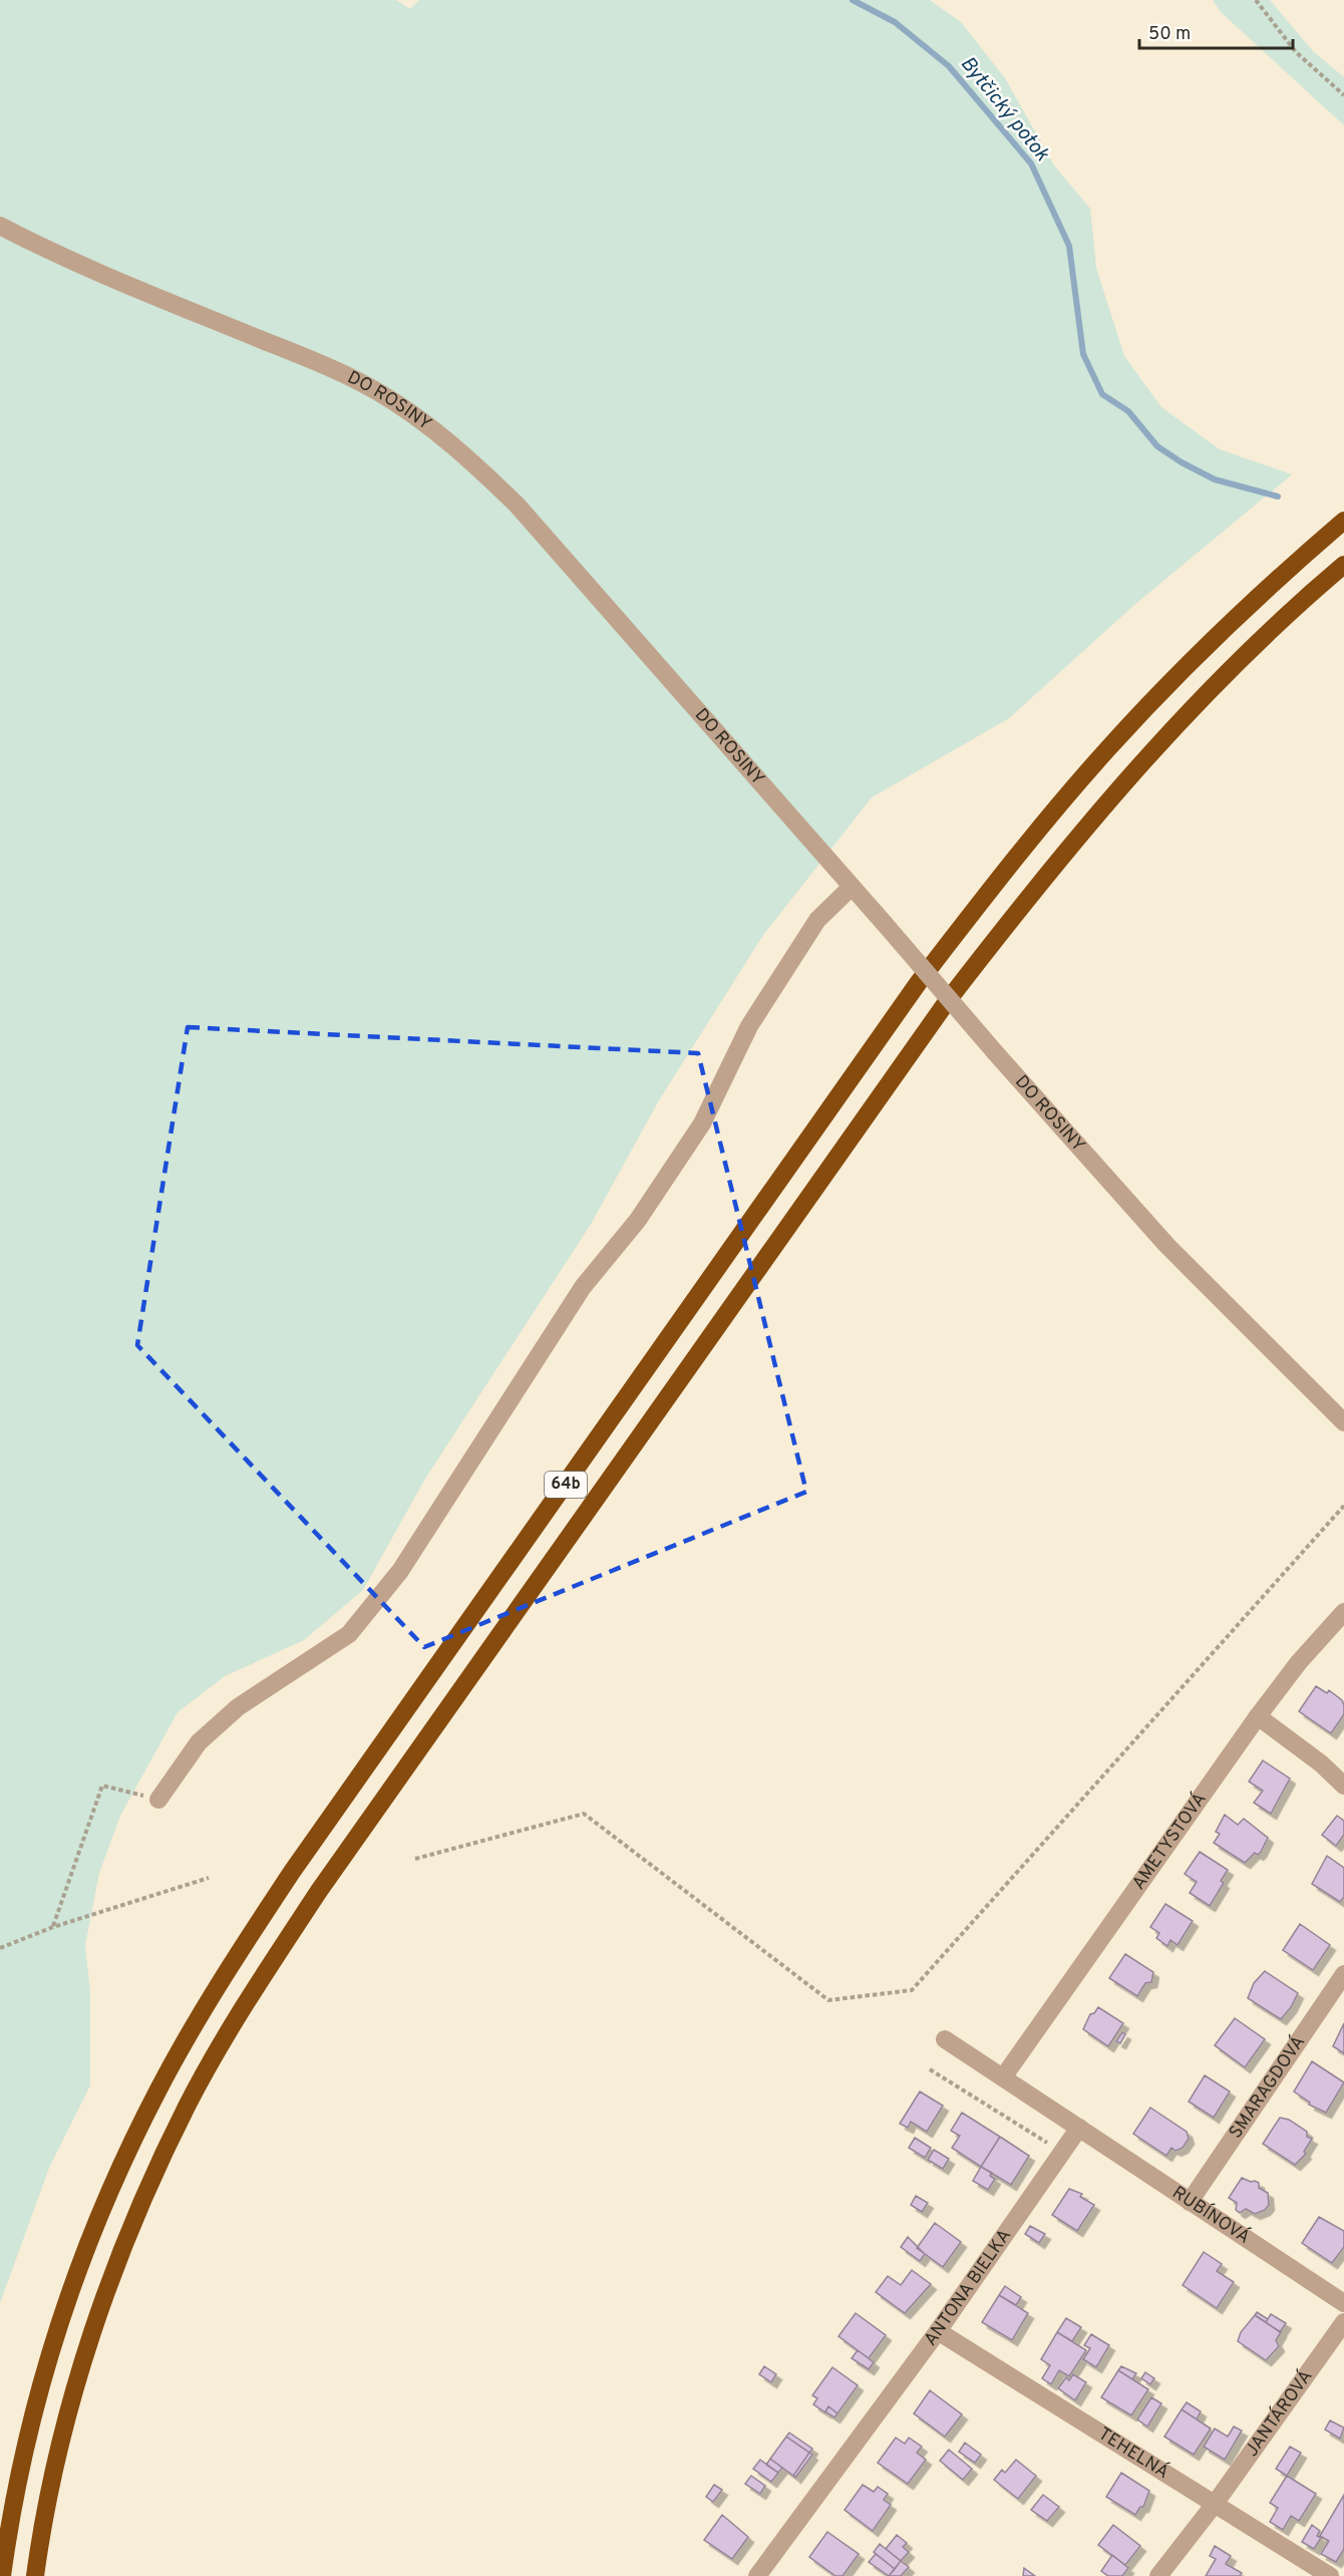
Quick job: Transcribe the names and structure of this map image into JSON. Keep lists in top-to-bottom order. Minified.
{"streets":{"highway":["64b"],"street":["DO ROSINY","AMETYSTOVÁ","SMARAGDOVÁ","RUBÍNOVÁ","ANTONA BIELKA","JANTÁROVÁ","TEHELNÁ"]},"crossings":[["SMARAGDOVÁ","RUBÍNOVÁ"],["RUBÍNOVÁ","ANTONA BIELKA"],["ANTONA BIELKA","TEHELNÁ"],["JANTÁROVÁ","TEHELNÁ"]],"water":["Bytčický potok"],"scale_bar":"50 m"}
